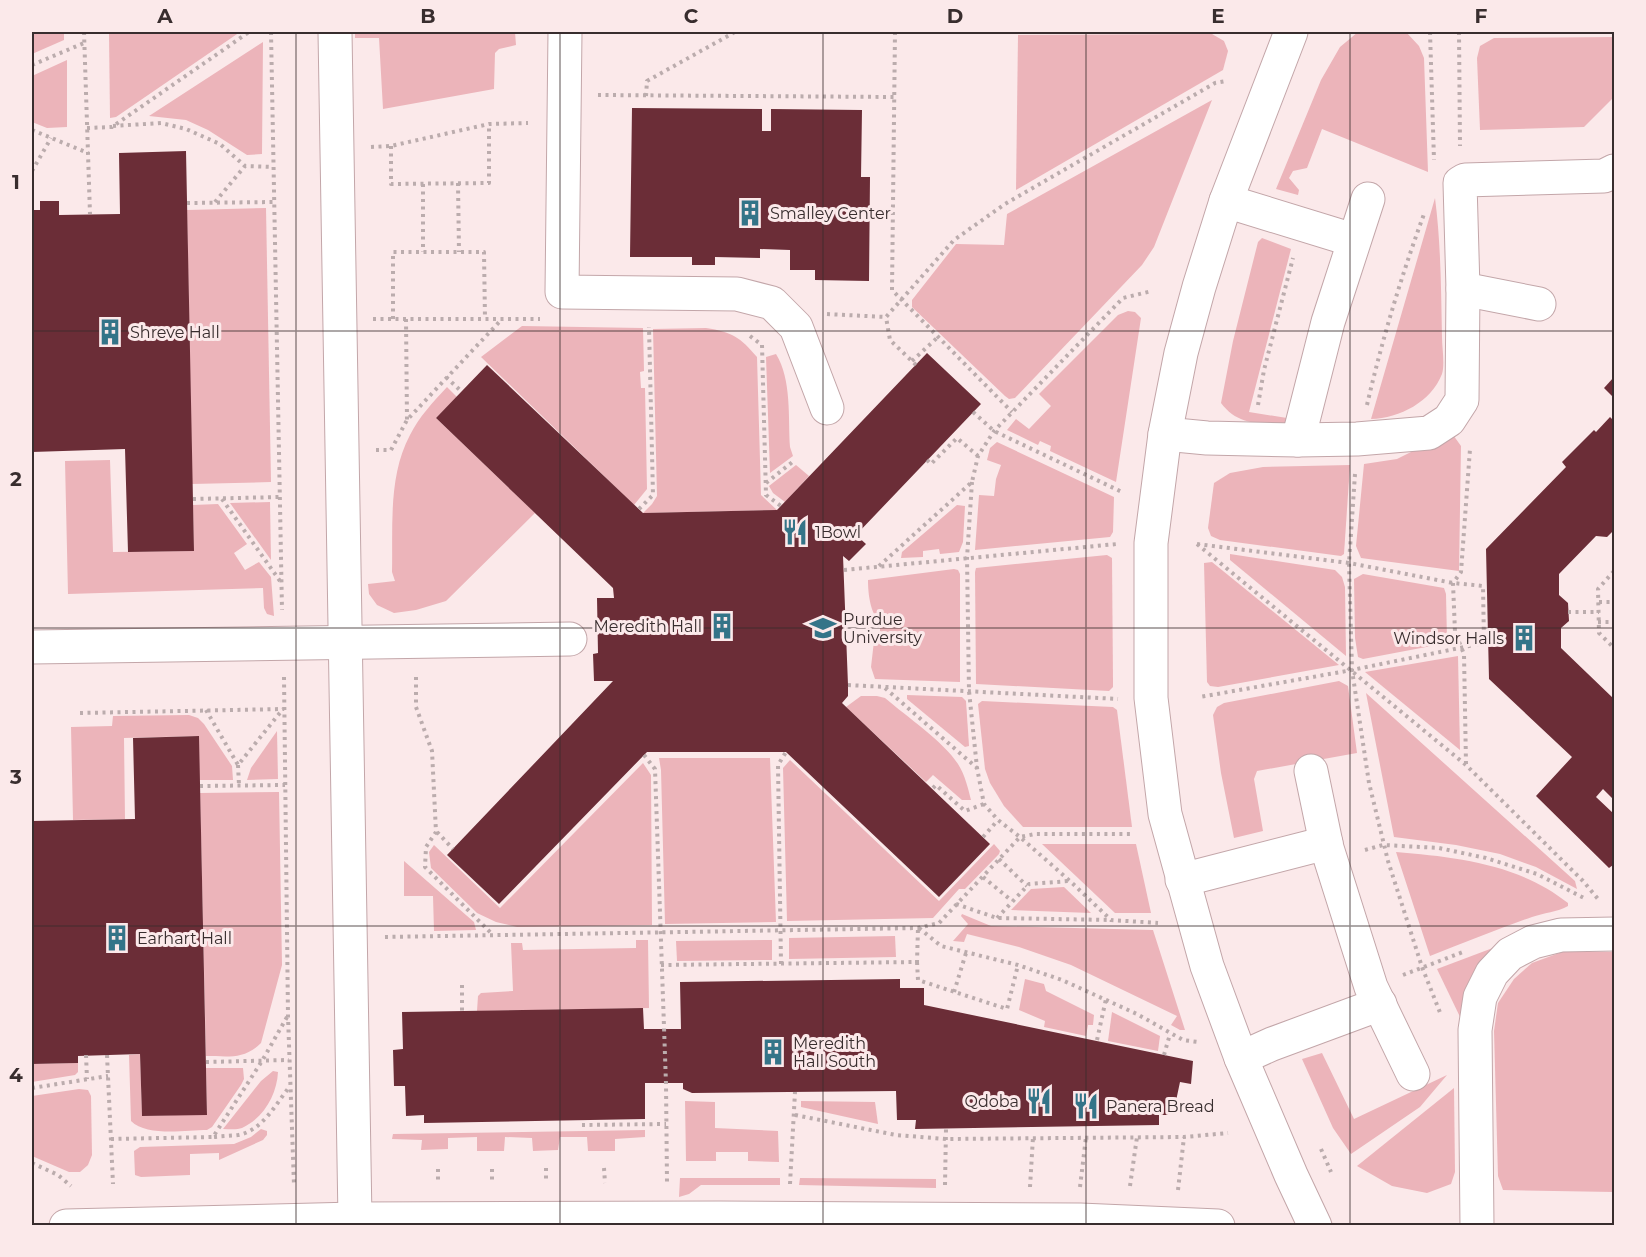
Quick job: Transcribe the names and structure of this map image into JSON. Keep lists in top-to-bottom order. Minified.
{"places":{"building":["Smalley Center","Shreve Hall","Meredith Hall","Windsor Halls","Earhart Hall","Meredith Hall South"],"restaurant":["1Bowl","Qdoba","Panera Bread"],"school or university":["Purdue University"]},"grid":{"columns":["A","B","C","D","E","F"],"rows":["1","2","3","4"]}}
